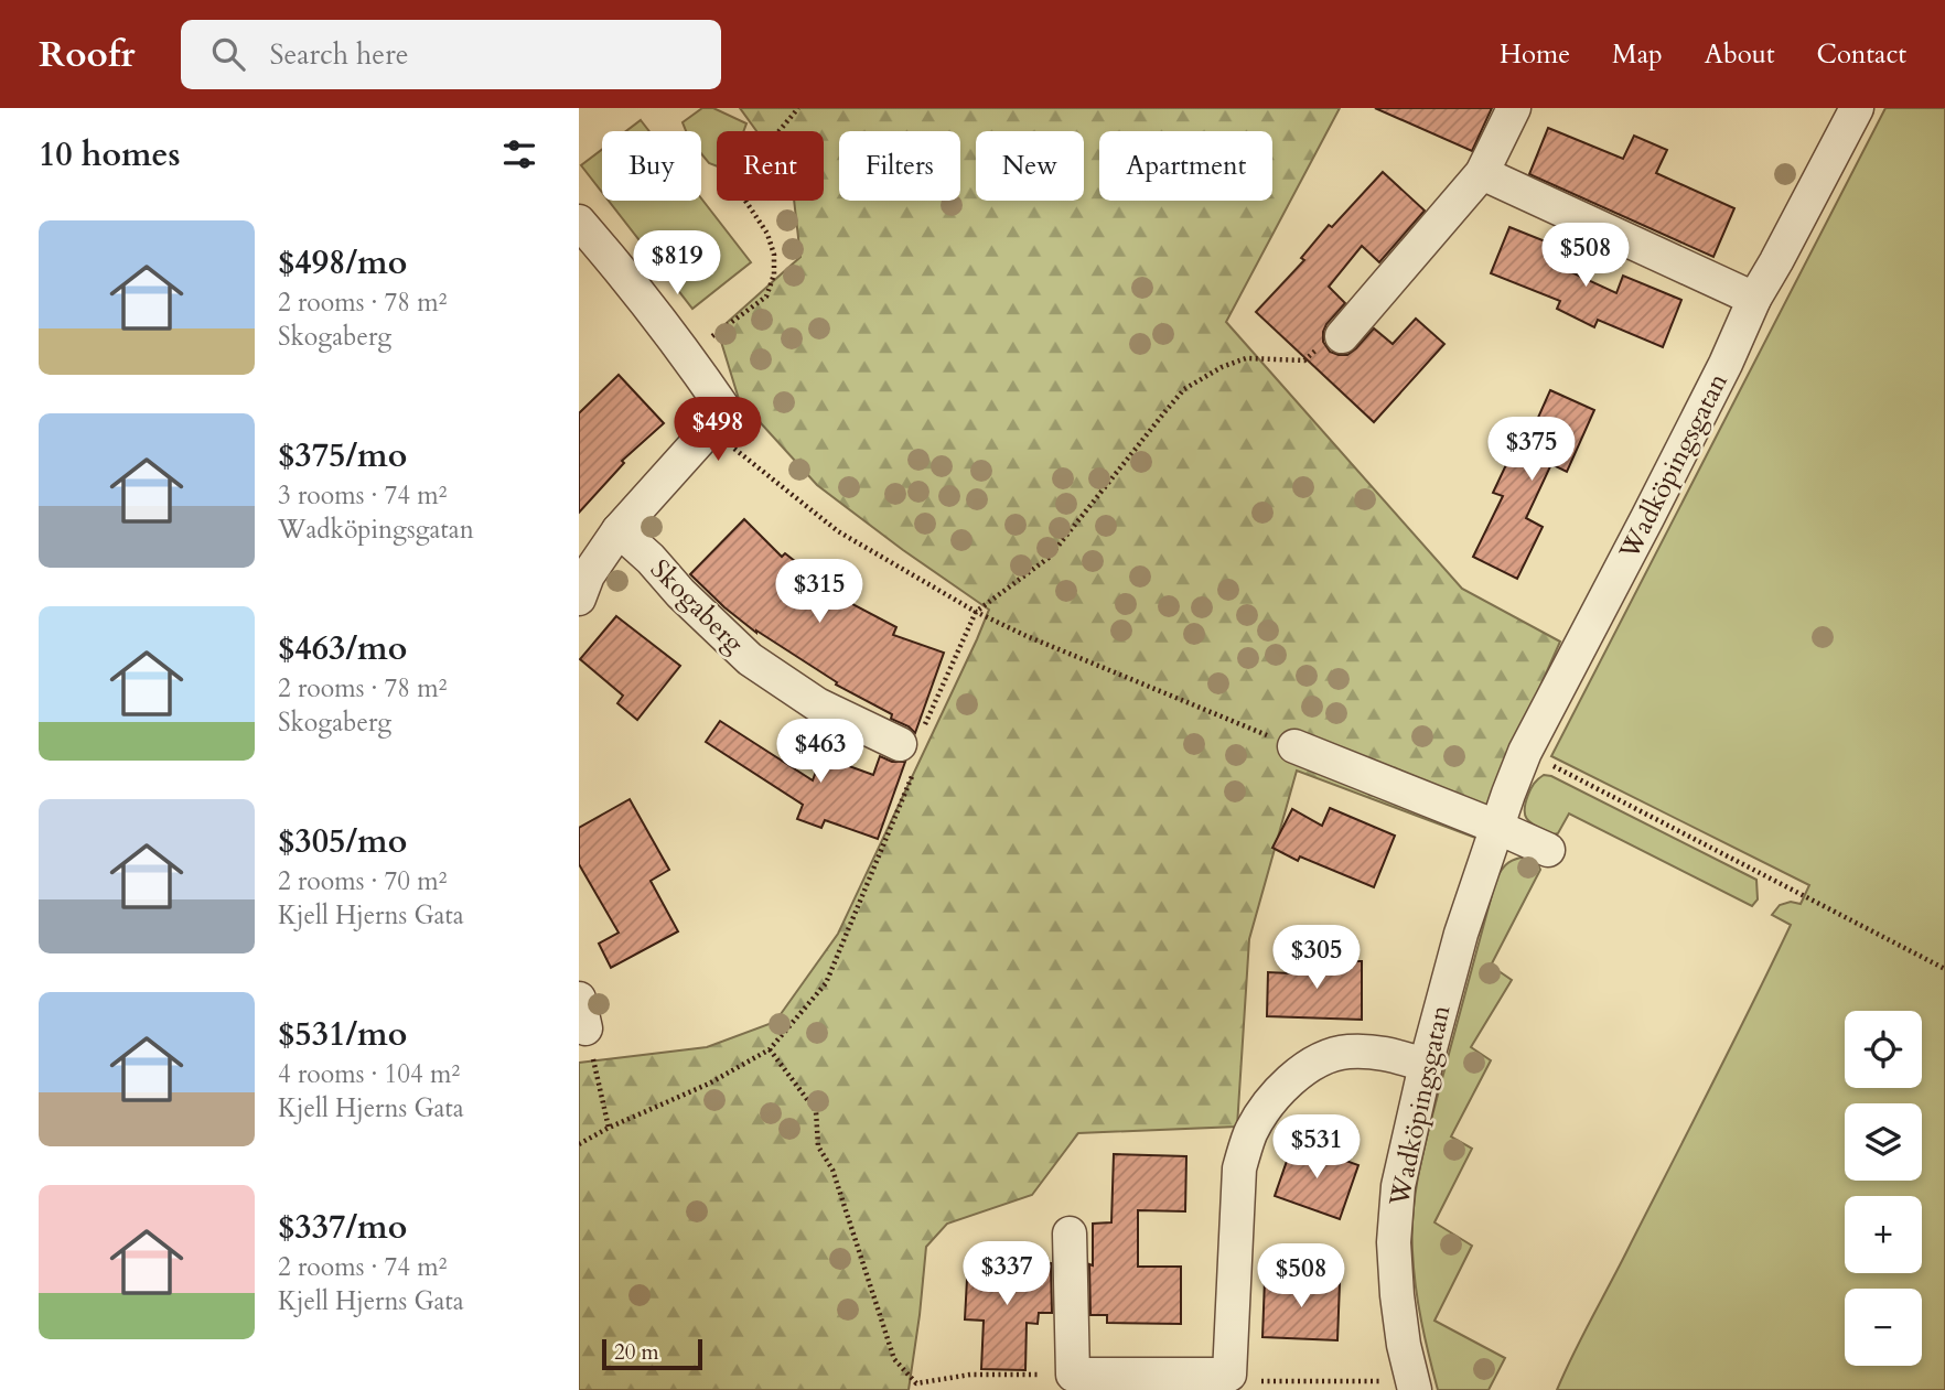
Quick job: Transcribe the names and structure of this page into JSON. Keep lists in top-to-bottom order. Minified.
{"streets":{"street":["Wadköpingsgatan","Skogaberg"]},"scale_bar":"20 m","page":{"header":"Roofr","search":"Search here","nav":["Home","Map","About","Contact"],"heading":"10 homes","chip":["Buy","Rent","Filters","New","Apartment"],"list":[{"name":"$498/mo","note":"2 rooms · 78 m² · Skogaberg"},{"name":"$375/mo","note":"3 rooms · 74 m² · Wadköpingsgatan"},{"name":"$463/mo","note":"2 rooms · 78 m² · Skogaberg"},{"name":"$305/mo","note":"2 rooms · 70 m² · Kjell Hjerns Gata"},{"name":"$531/mo","note":"4 rooms · 104 m² · Kjell Hjerns Gata"},{"name":"$337/mo","note":"2 rooms · 74 m² · Kjell Hjerns Gata"}],"price":["$508","$819","$498","$375","$315","$463","$305","$531","$337","$508"],"map_buttons":["+","−"],"scale":"20 m"}}
